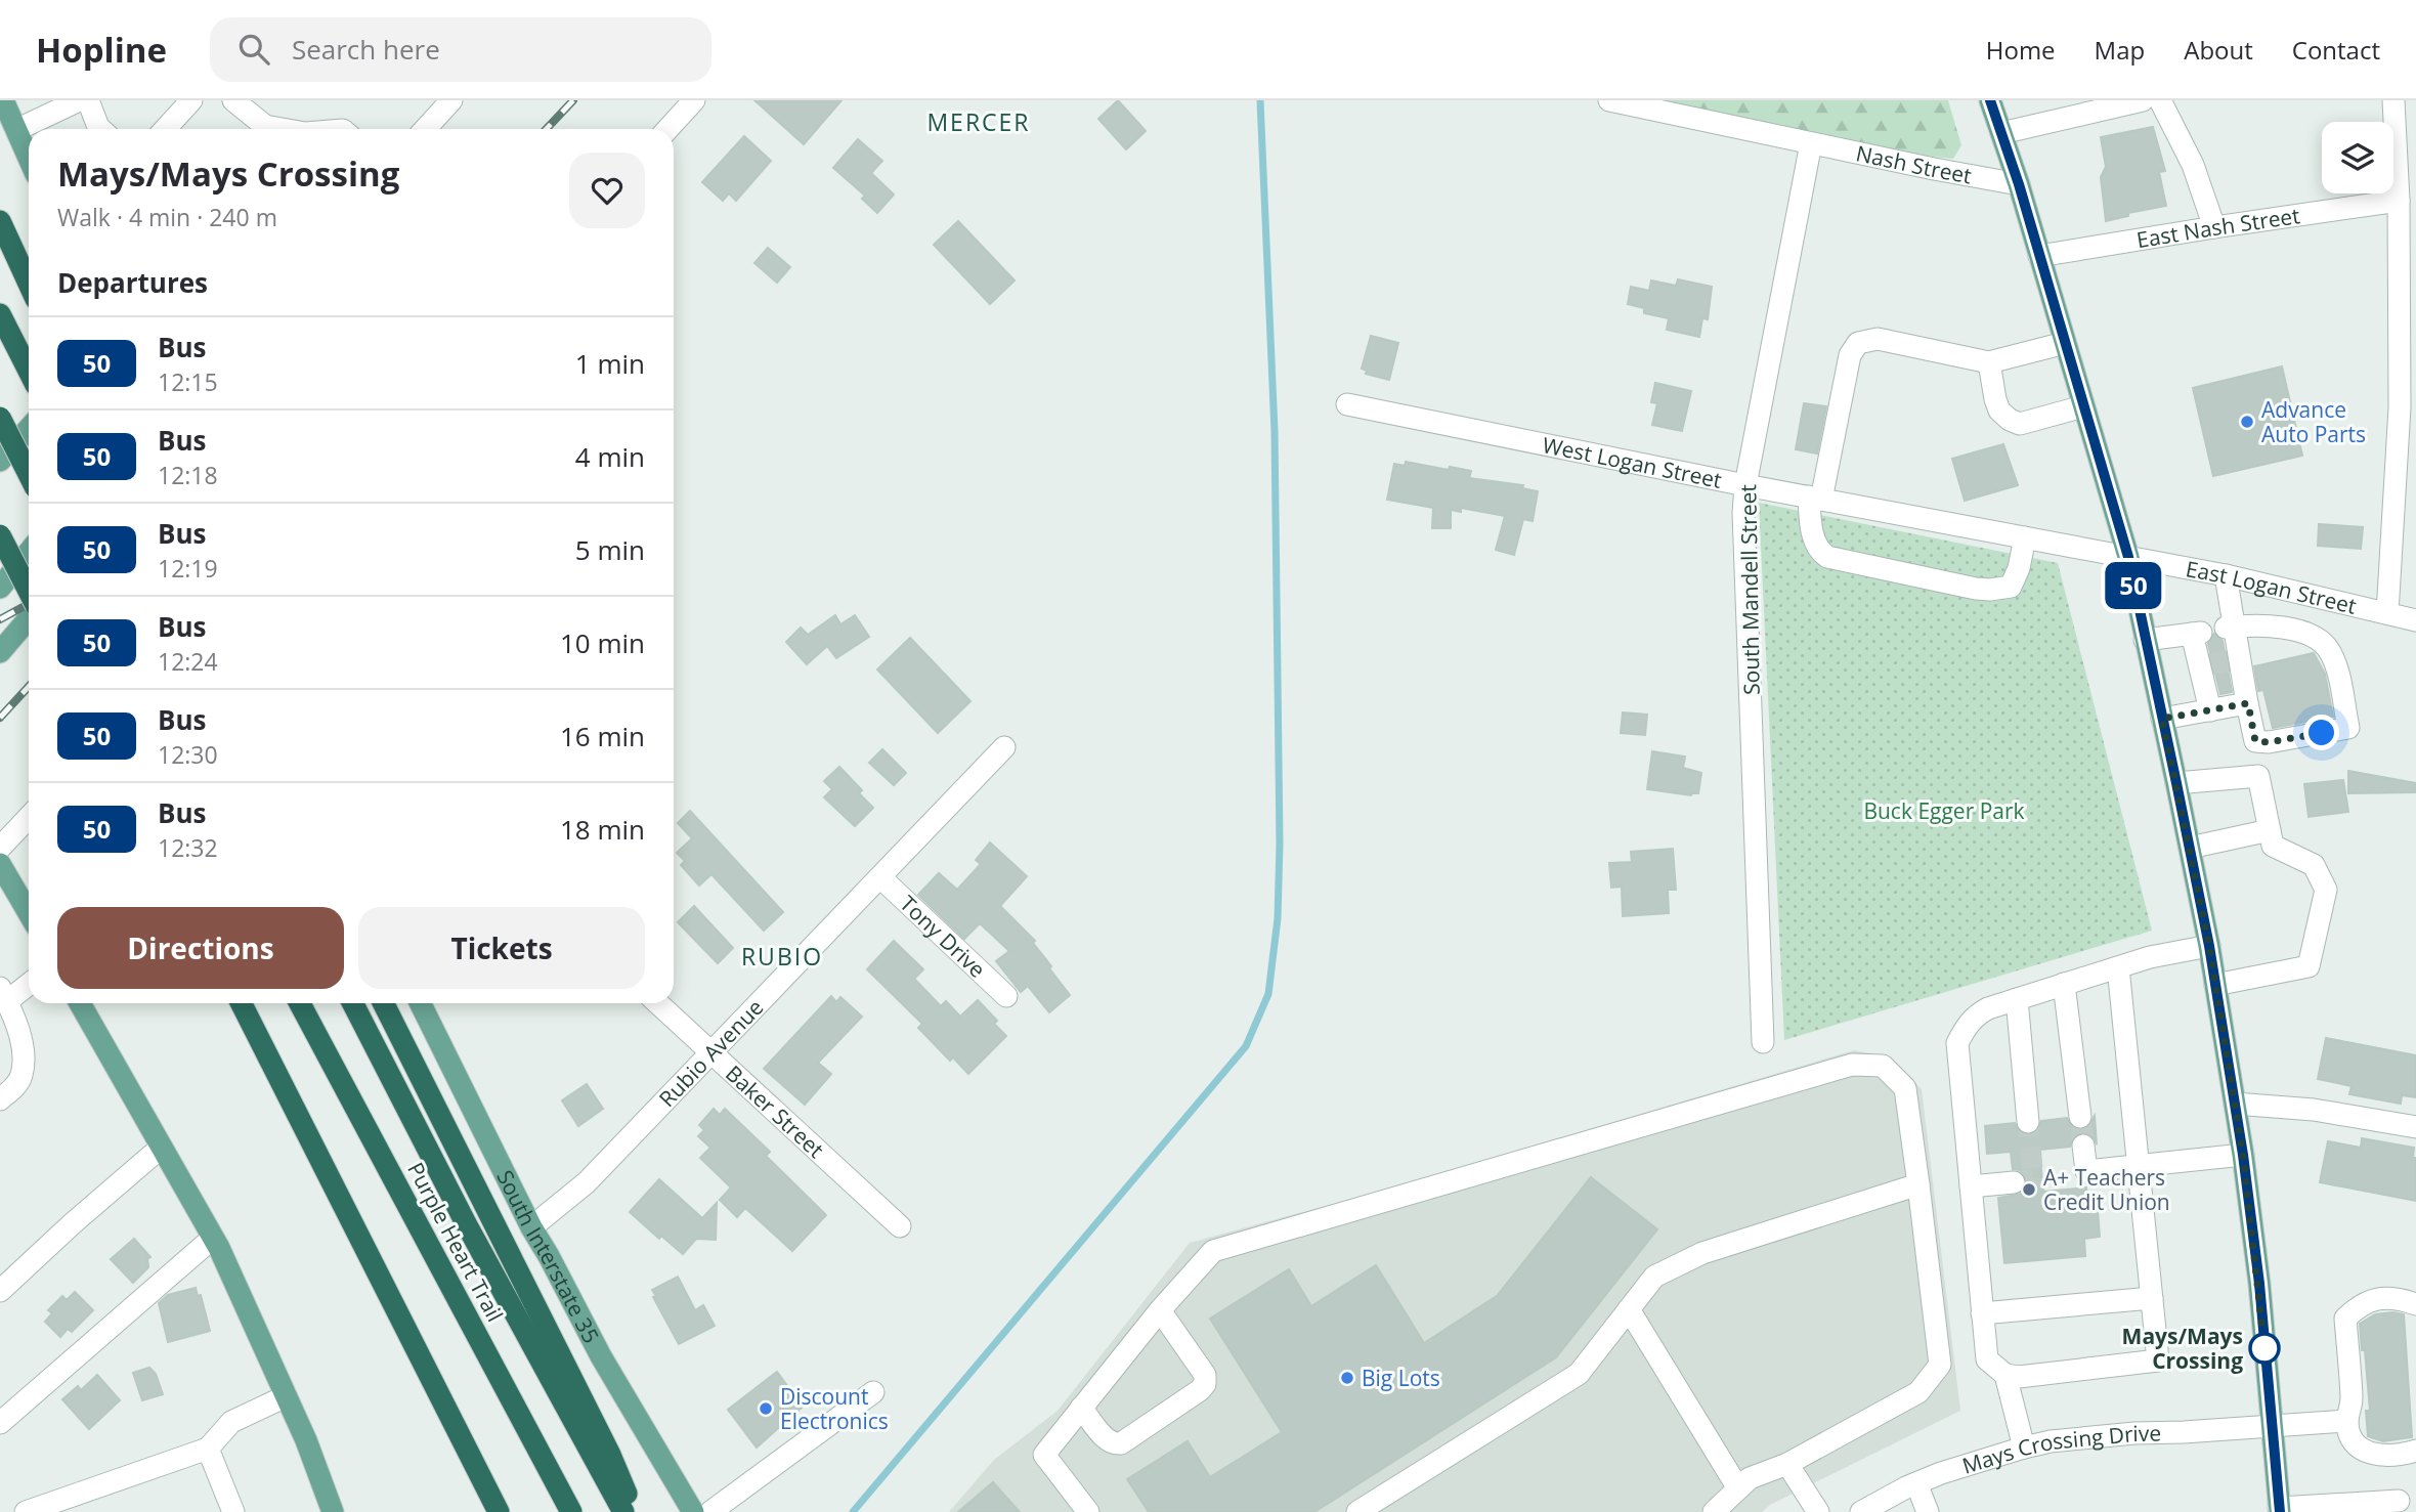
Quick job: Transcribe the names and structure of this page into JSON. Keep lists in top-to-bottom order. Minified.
{"streets":{"highway":["Purple Heart Trail"],"main road":["South Interstate 35"],"street":["Nash Street","East Nash Street","West Logan Street","East Logan Street","South Mandell Street","Tony Drive","Rubio Avenue","Baker Street","Mays Crossing Drive"]},"crossings":[["Nash Street","South Mandell Street"],["West Logan Street","East Logan Street"],["West Logan Street","South Mandell Street"],["Tony Drive","Rubio Avenue"],["Rubio Avenue","Baker Street"],["Rubio Avenue","South Interstate 35"]],"districts":["MERCER","RUBIO"],"parks":["Buck Egger Park"],"places":["Advance Auto Parts","A+ Teachers Credit Union","Mays/Mays Crossing","Big Lots","Discount Electronics"],"lines":["bus line 50"],"page":{"header":"Hopline","search":"Search here","nav":["Home","Map","About","Contact"],"on_map":"50","heading":[["Mays/Mays Crossing","Walk · 4 min · 240 m"],"Departures"],"list":[{"mark":"50","name":"Bus","note":"12:15","value":"1 min"},{"mark":"50","name":"Bus","note":"12:18","value":"4 min"},{"mark":"50","name":"Bus","note":"12:19","value":"5 min"},{"mark":"50","name":"Bus","note":"12:24","value":"10 min"},{"mark":"50","name":"Bus","note":"12:30","value":"16 min"},{"mark":"50","name":"Bus","note":"12:32","value":"18 min"}],"buttons":["Directions","Tickets"]}}
